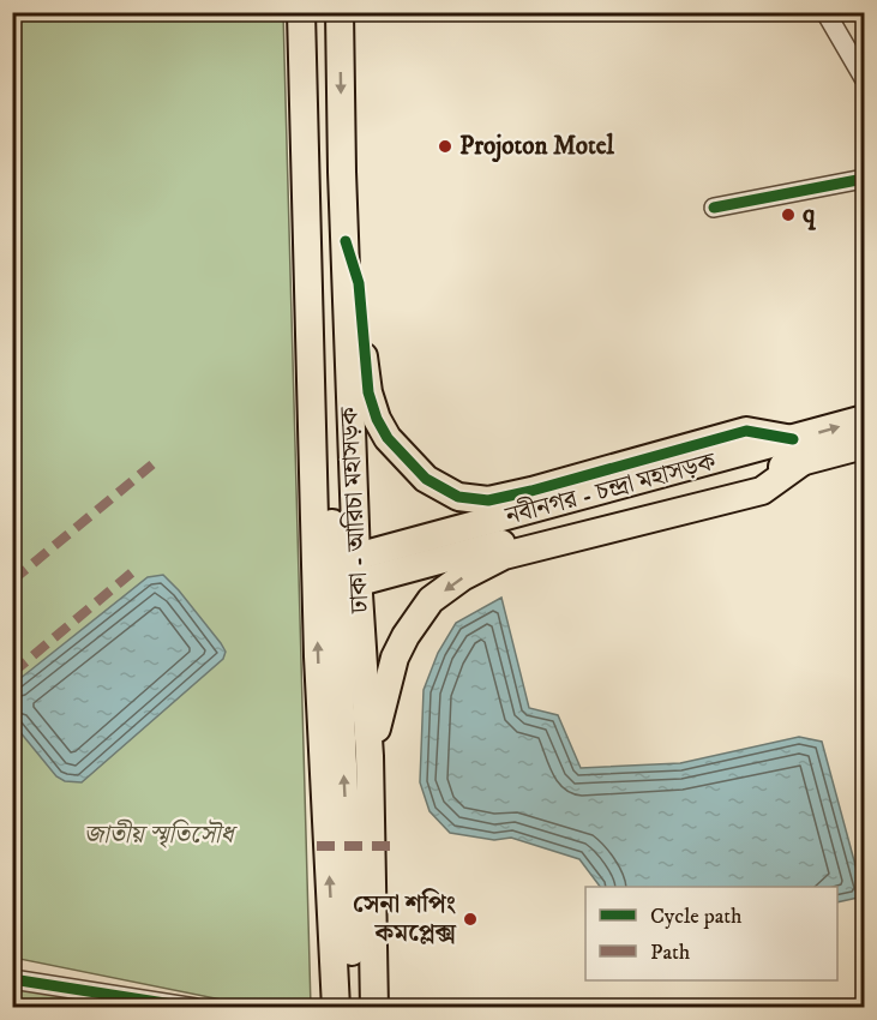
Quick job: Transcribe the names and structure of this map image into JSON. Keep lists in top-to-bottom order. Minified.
{"streets":{"highway":["নবীনগর - চন্দ্রা মহাসড়ক","ঢাকা - আরিচা মহাসড়ক"]},"crossings":[["নবীনগর - চন্দ্রা মহাসড়ক","ঢাকা - আরিচা মহাসড়ক"]],"parks":["জাতীয় স্মৃতিসৌধ"],"places":["Projoton Motel","q","সেনা শপিং কমপ্লেক্স"],"legend":["Cycle path","Path"]}
